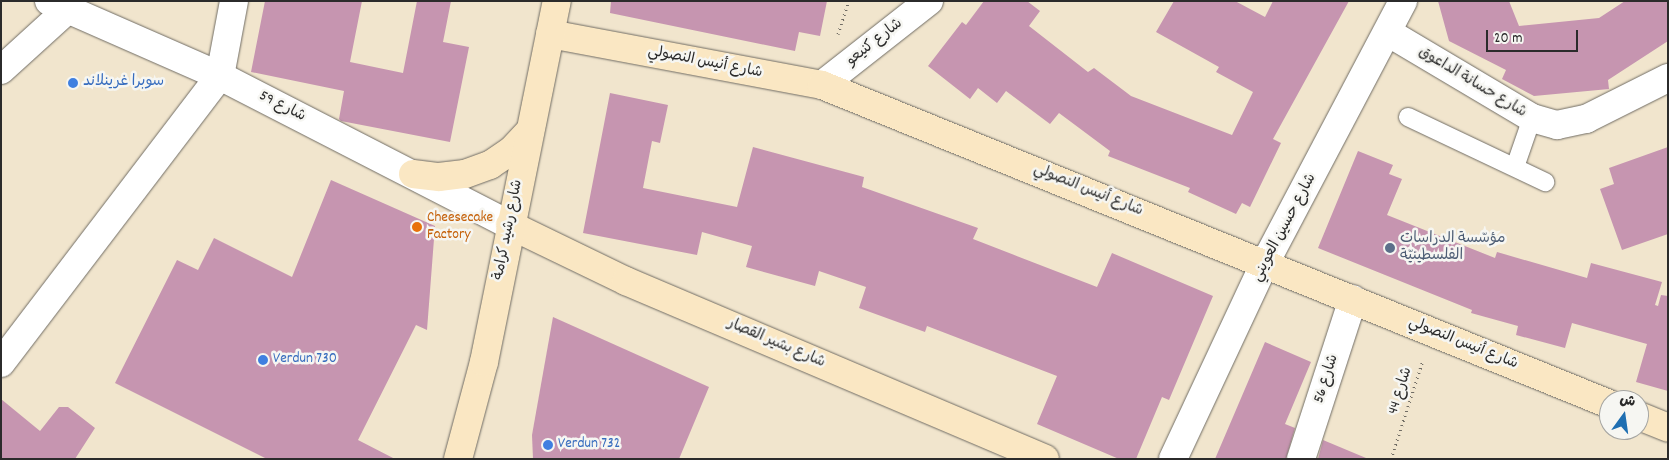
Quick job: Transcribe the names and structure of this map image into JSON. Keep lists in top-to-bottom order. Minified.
{"streets":{"street":["شارع كنيعو","شارع أنيس النصولي","شارع حسانة الداعوق","شارع 59","شارع حسين العويني","شارع رشيد كرامة","شارع بشير القصار","شارع 56"],"path":["شارع 44"]},"crossings":[["شارع كنيعو","شارع أنيس النصولي"],["شارع أنيس النصولي","شارع حسين العويني"],["شارع أنيس النصولي","شارع رشيد كرامة"],["شارع أنيس النصولي","شارع 56"],["شارع أنيس النصولي","شارع 44"],["شارع حسانة الداعوق","شارع حسين العويني"],["شارع 59","شارع رشيد كرامة"],["شارع 59","شارع بشير القصار"],["شارع رشيد كرامة","شارع بشير القصار"]],"places":["سوبرا غرينلاند","Cheesecake Factory","مؤسّسة الدراسات الفلسطينيّة","Verdun 730","Verdun 732"],"scale_bar":"20 m","north":"top"}
